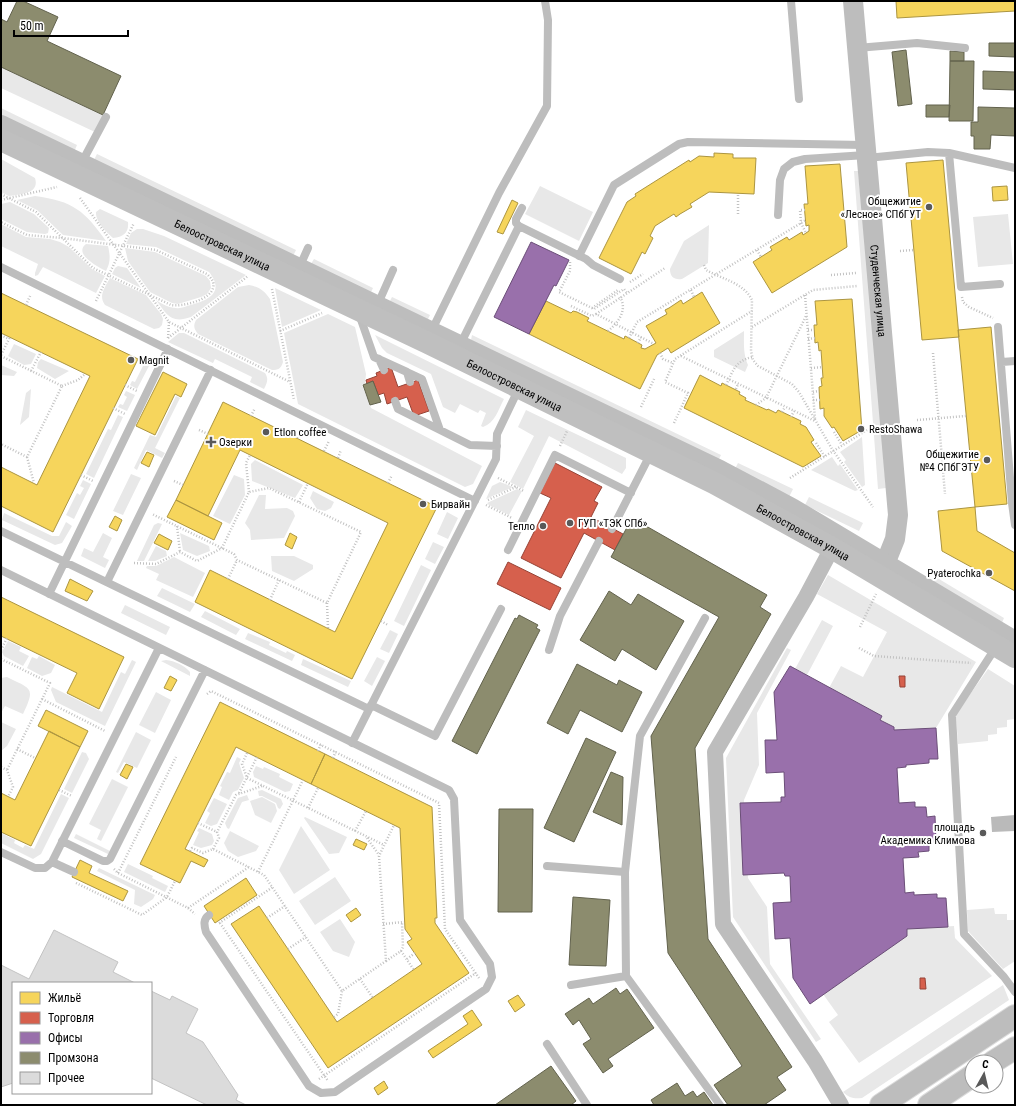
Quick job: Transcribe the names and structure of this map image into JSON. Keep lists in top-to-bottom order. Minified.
{"streets":{"main road":["Белоостровская улица"],"street":["Студенческая улица"]},"crossings":[["Белоостровская улица","Студенческая улица"]],"places":{"other":["Общежитие «Лесное» СПбГУТ","Magnit","RestoShawa","Etlon coffee","Общежитие №4 СПбГЭТУ","Бирвайн","ГУП «ТЭК СПб»","Тепло","Pyaterochka","площадь Академика Климова"],"health":["Озерки"]},"legend":["Жильё","Торговля","Офисы","Промзона","Прочее"],"scale_bar":"50 m","north":"top"}
